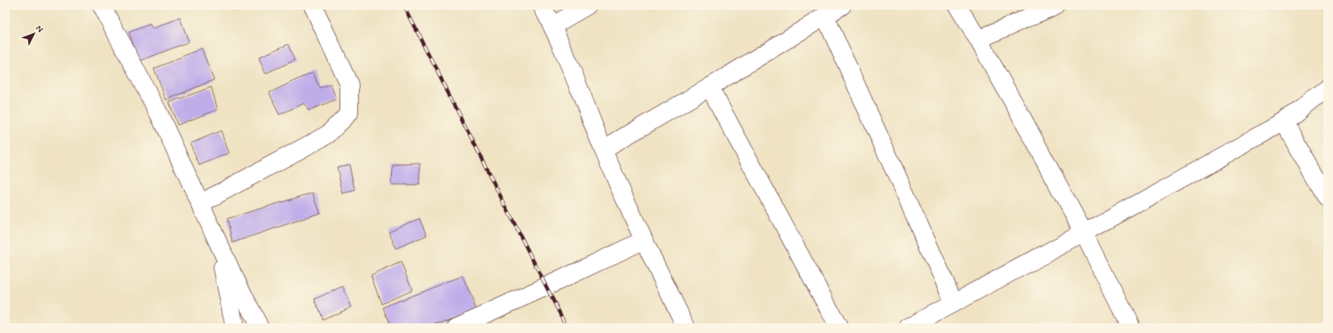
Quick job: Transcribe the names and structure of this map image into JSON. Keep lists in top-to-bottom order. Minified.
{"north":"top right"}
